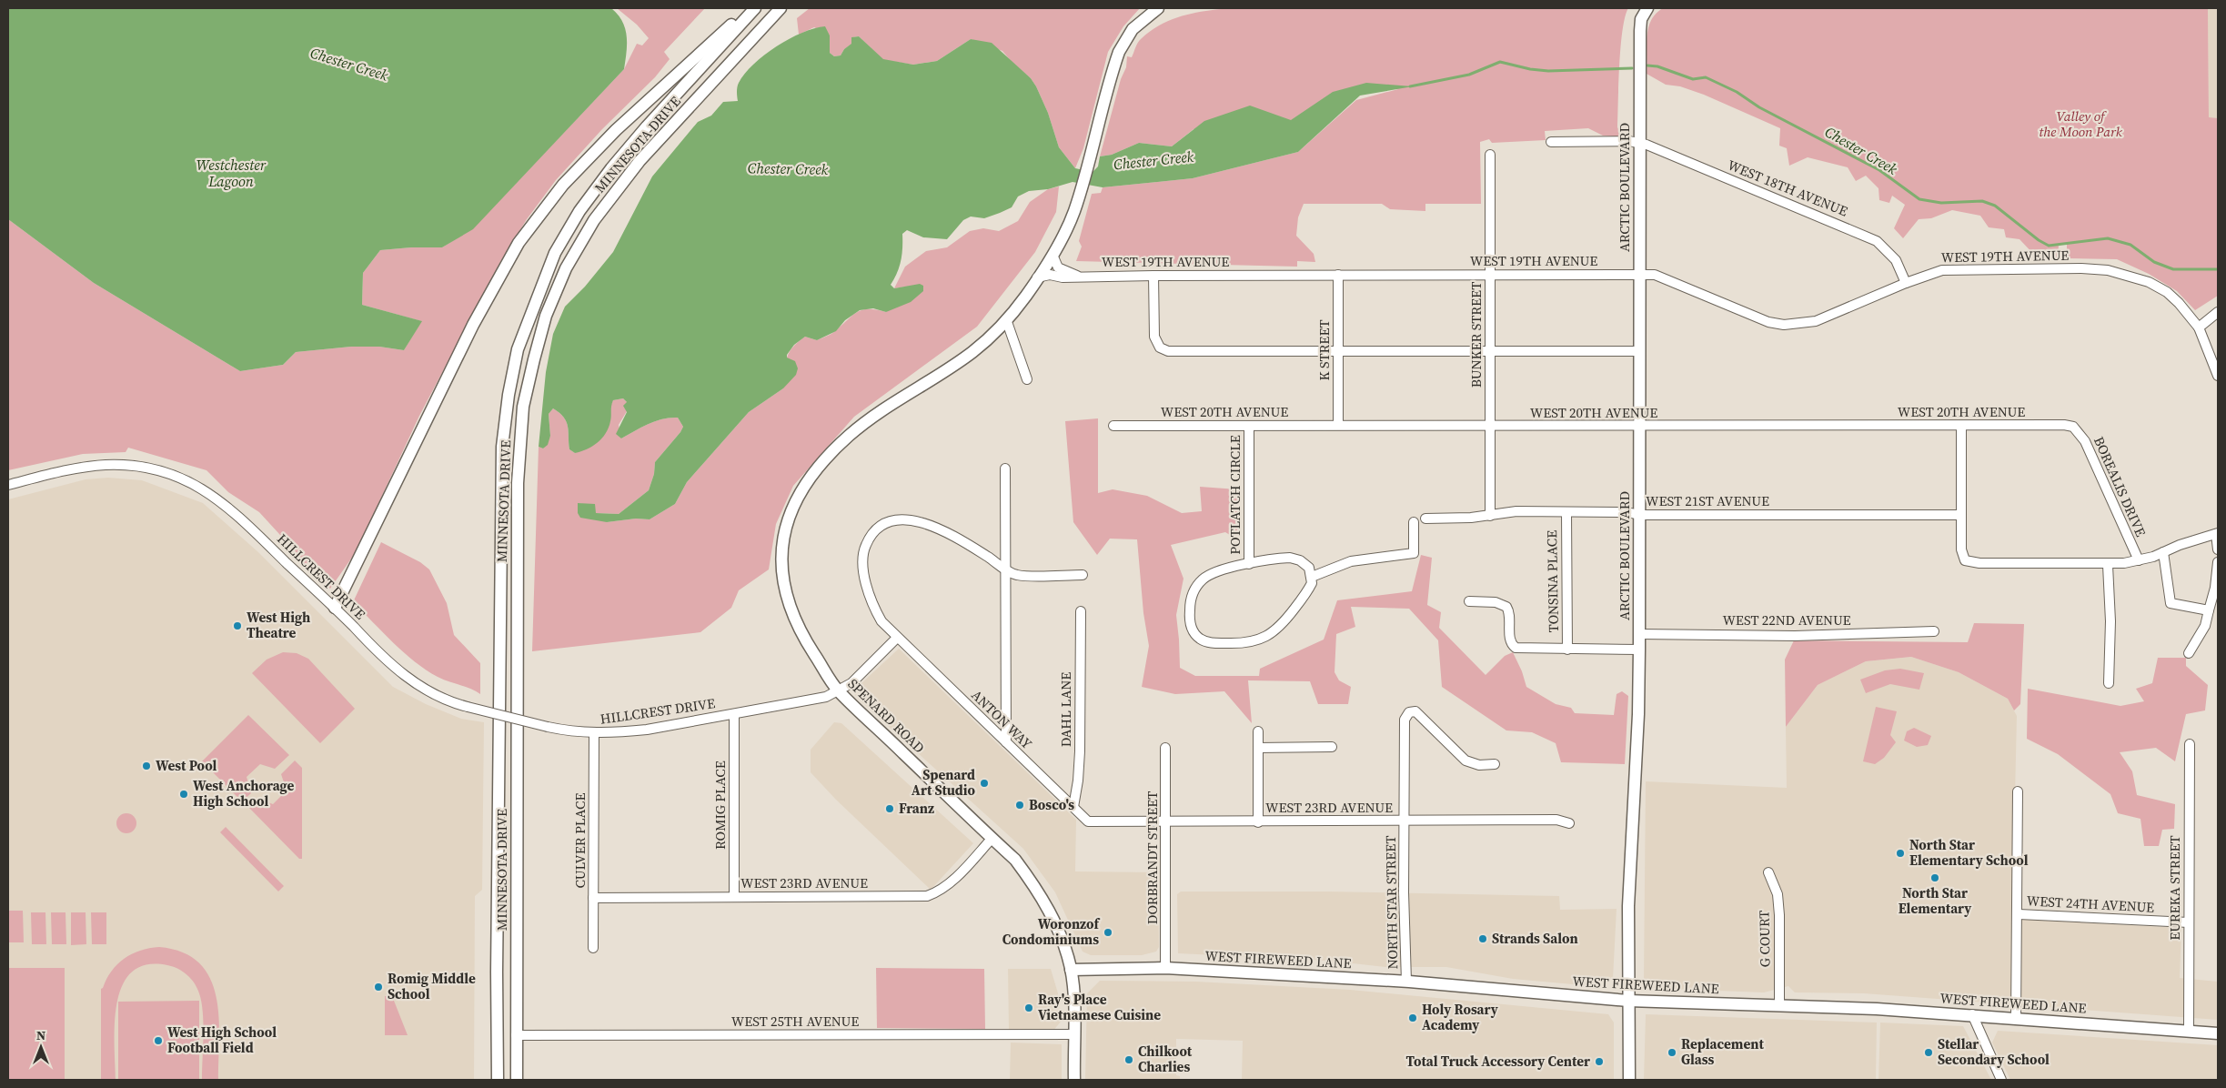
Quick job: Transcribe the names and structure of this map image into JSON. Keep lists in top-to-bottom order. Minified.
{"streets":{"main road":["MINNESOTA DRIVE","ARCTIC BOULEVARD","SPENARD ROAD","WEST FIREWEED LANE"],"street":["WEST 18TH AVENUE","WEST 19TH AVENUE","BUNKER STREET","K STREET","WEST 20TH AVENUE","BOREALIS DRIVE","POTLATCH CIRCLE","WEST 21ST AVENUE","HILLCREST DRIVE","TONSINA PLACE","WEST 22ND AVENUE","DAHL LANE","ANTON WAY","ROMIG PLACE","WEST 23RD AVENUE","CULVER PLACE","DORBRANDT STREET","EUREKA STREET","NORTH STAR STREET","WEST 24TH AVENUE","G COURT","WEST 25TH AVENUE"]},"crossings":[["MINNESOTA DRIVE","WEST 25TH AVENUE"],["ARCTIC BOULEVARD","WEST 18TH AVENUE"],["ARCTIC BOULEVARD","WEST 19TH AVENUE"],["ARCTIC BOULEVARD","WEST 20TH AVENUE"],["ARCTIC BOULEVARD","WEST 21ST AVENUE"],["ARCTIC BOULEVARD","WEST 22ND AVENUE"],["ARCTIC BOULEVARD","WEST FIREWEED LANE"],["WEST 18TH AVENUE","WEST 19TH AVENUE"],["WEST 19TH AVENUE","BUNKER STREET"],["WEST 19TH AVENUE","K STREET"],["WEST 19TH AVENUE","SPENARD ROAD"],["BUNKER STREET","WEST 20TH AVENUE"],["BUNKER STREET","WEST 21ST AVENUE"],["K STREET","WEST 20TH AVENUE"],["WEST 20TH AVENUE","BOREALIS DRIVE"],["WEST 20TH AVENUE","POTLATCH CIRCLE"],["WEST 21ST AVENUE","TONSINA PLACE"],["HILLCREST DRIVE","SPENARD ROAD"],["HILLCREST DRIVE","ANTON WAY"],["HILLCREST DRIVE","ROMIG PLACE"],["HILLCREST DRIVE","CULVER PLACE"],["DAHL LANE","ANTON WAY"],["SPENARD ROAD","WEST 23RD AVENUE"],["SPENARD ROAD","WEST FIREWEED LANE"],["SPENARD ROAD","WEST 25TH AVENUE"],["ANTON WAY","WEST 23RD AVENUE"],["ROMIG PLACE","WEST 23RD AVENUE"],["WEST 23RD AVENUE","CULVER PLACE"],["WEST 23RD AVENUE","DORBRANDT STREET"],["WEST 23RD AVENUE","NORTH STAR STREET"],["DORBRANDT STREET","WEST FIREWEED LANE"],["EUREKA STREET","WEST 24TH AVENUE"],["EUREKA STREET","WEST FIREWEED LANE"],["NORTH STAR STREET","WEST FIREWEED LANE"],["G COURT","WEST FIREWEED LANE"]],"water":["Chester Creek","Westchester Lagoon"],"parks":["Valley of the Moon Park"],"places":["West High Theatre","West Pool","Spenard Art Studio","West Anchorage High School","Bosco's","Franz","North Star Elementary School","North Star Elementary","Woronzof Condominiums","Strands Salon","Romig Middle School","Ray's Place Vietnamese Cuisine","Holy Rosary Academy","West High School Football Field","Replacement Glass","Stellar Secondary School","Chilkoot Charlies","Total Truck Accessory Center"],"north":"top"}
